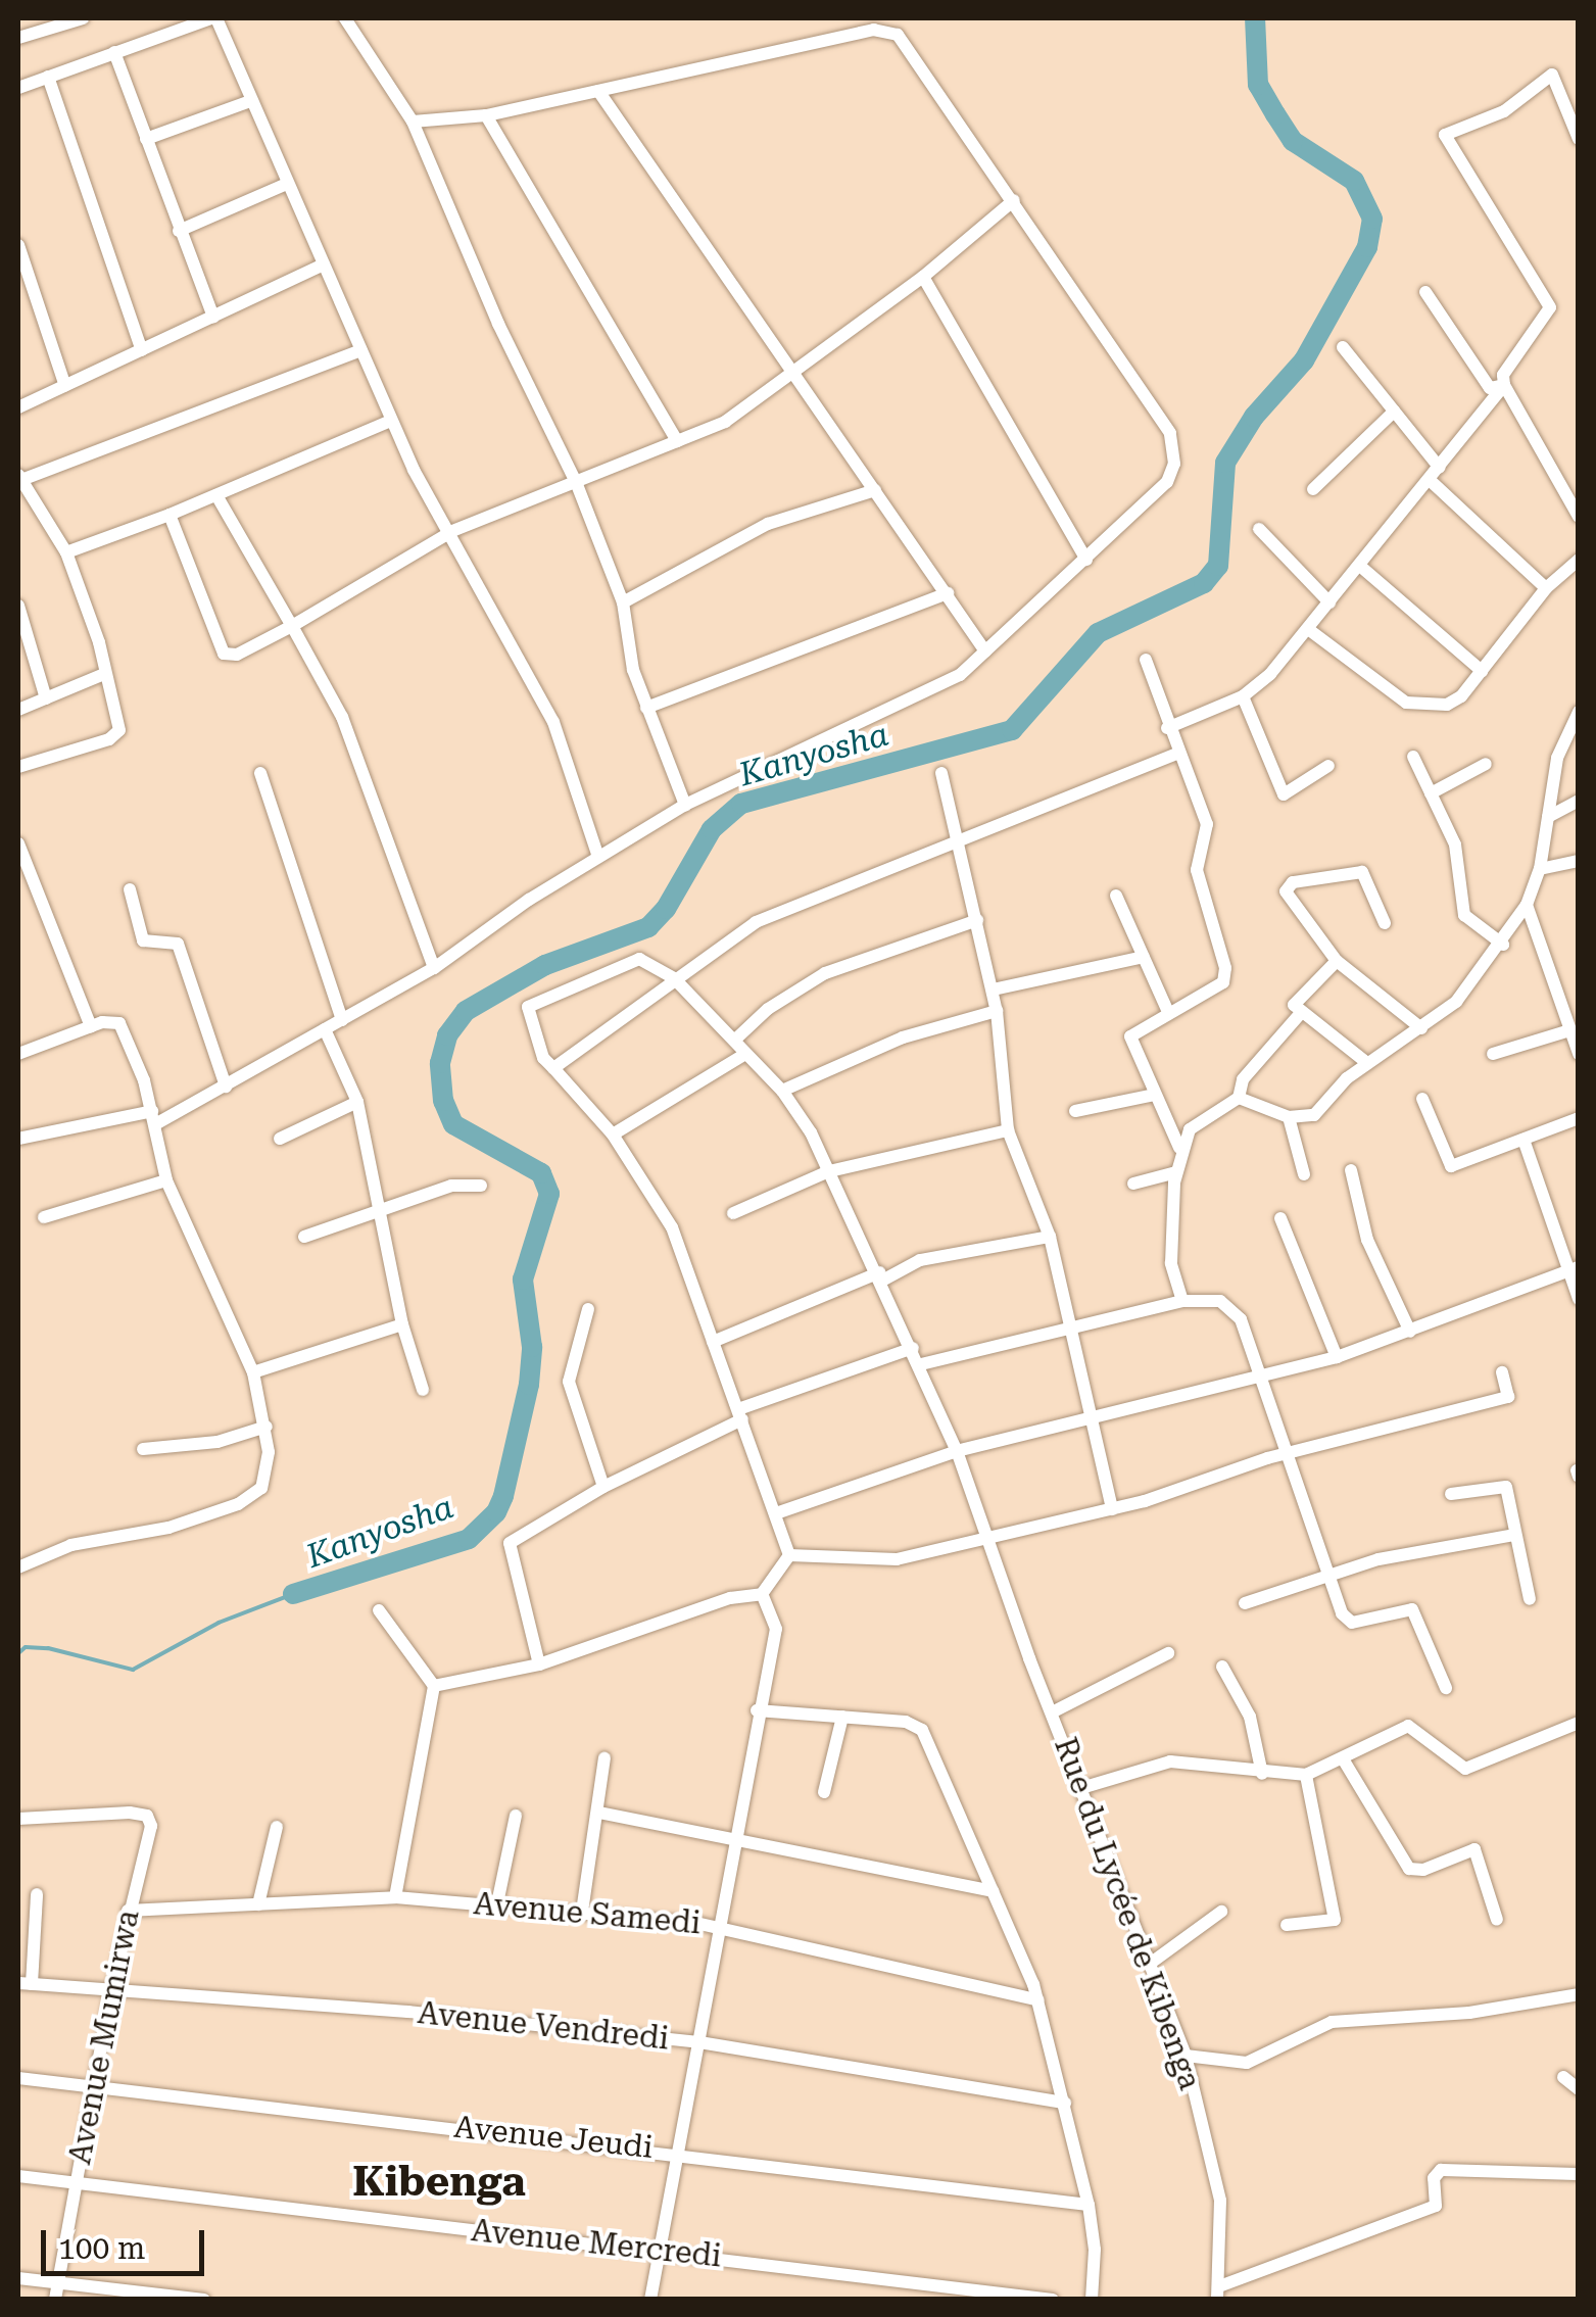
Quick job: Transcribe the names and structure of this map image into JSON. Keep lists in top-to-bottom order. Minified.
{"streets":{"street":["Avenue Samedi","Rue du Lycée de Kibenga","Avenue Vendredi","Avenue Mumirwa","Avenue Jeudi","Avenue Mercredi"]},"crossings":[["Avenue Samedi","Avenue Mumirwa"],["Avenue Vendredi","Avenue Mumirwa"],["Avenue Mumirwa","Avenue Jeudi"],["Avenue Mumirwa","Avenue Mercredi"]],"districts":["Kibenga"],"water":["Kanyosha"],"scale_bar":"100 m"}
